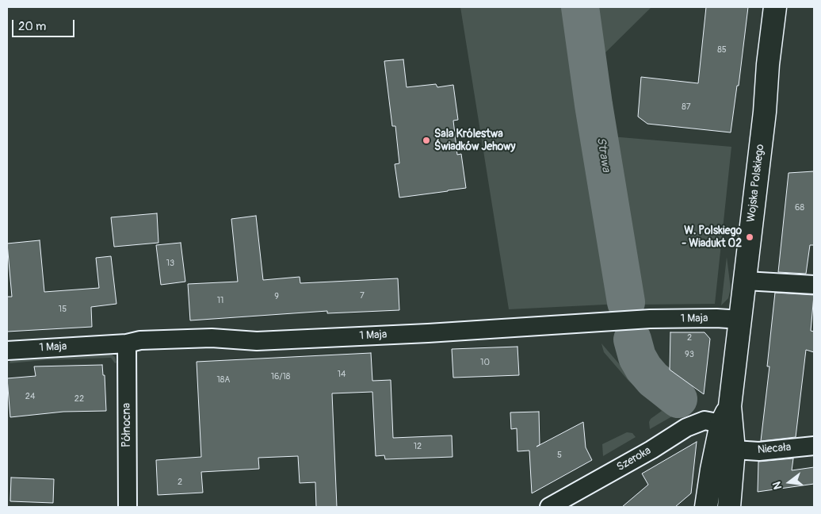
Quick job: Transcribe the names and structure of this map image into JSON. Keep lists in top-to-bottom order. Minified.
{"streets":{"street":["Wojska Polskiego","1 Maja","Północna","Niecała","Szeroka"]},"crossings":[["Wojska Polskiego","1 Maja"],["Wojska Polskiego","Niecała"],["Wojska Polskiego","Szeroka"],["1 Maja","Północna"]],"water":["Strawa"],"places":["Sala Królestwa Świadków Jehowy","W. Polskiego - Wiadukt 02"],"house_numbers":["85","87","68","13","7","9","11","15","2","93","10","14","16/18","18A","24","22","12","5","2"],"scale_bar":"20 m","north":"left"}
